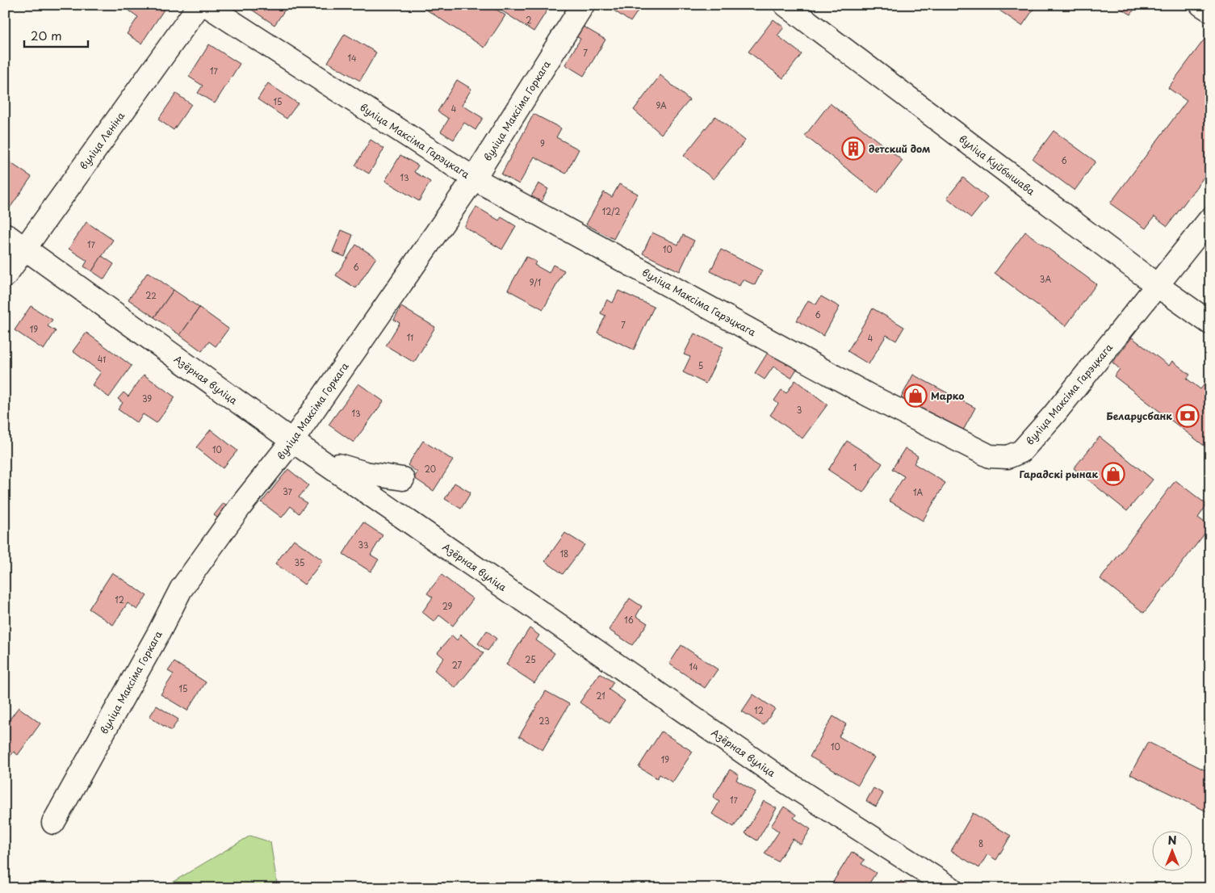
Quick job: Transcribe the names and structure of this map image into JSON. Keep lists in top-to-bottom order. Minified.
{"streets":{"street":["вуліца Максіма Горкага","вуліца Леніна","вуліца Максіма Гарэцкага","вуліца Куйбышава","Азёрная вуліца"]},"crossings":[["вуліца Максіма Горкага","вуліца Максіма Гарэцкага"],["вуліца Максіма Горкага","Азёрная вуліца"],["вуліца Леніна","Азёрная вуліца"],["вуліца Максіма Гарэцкага","вуліца Куйбышава"]],"places":{"building":["детский дом"],"shop":["Марко","Гарадскі рынак"],"bank":["Беларусбанк"]},"house_numbers":["2","7","14","17","15","9А","4","9","6","13","12/2","17","10","6","3А","9/1","22","6","7","19","11","4","41","5","39","3","13","10","1","20","37","1А","33","18","35","12","29","16","25","27","14","15","21","12","23","10","19","17","8"],"scale_bar":"20 m","north":"top"}
